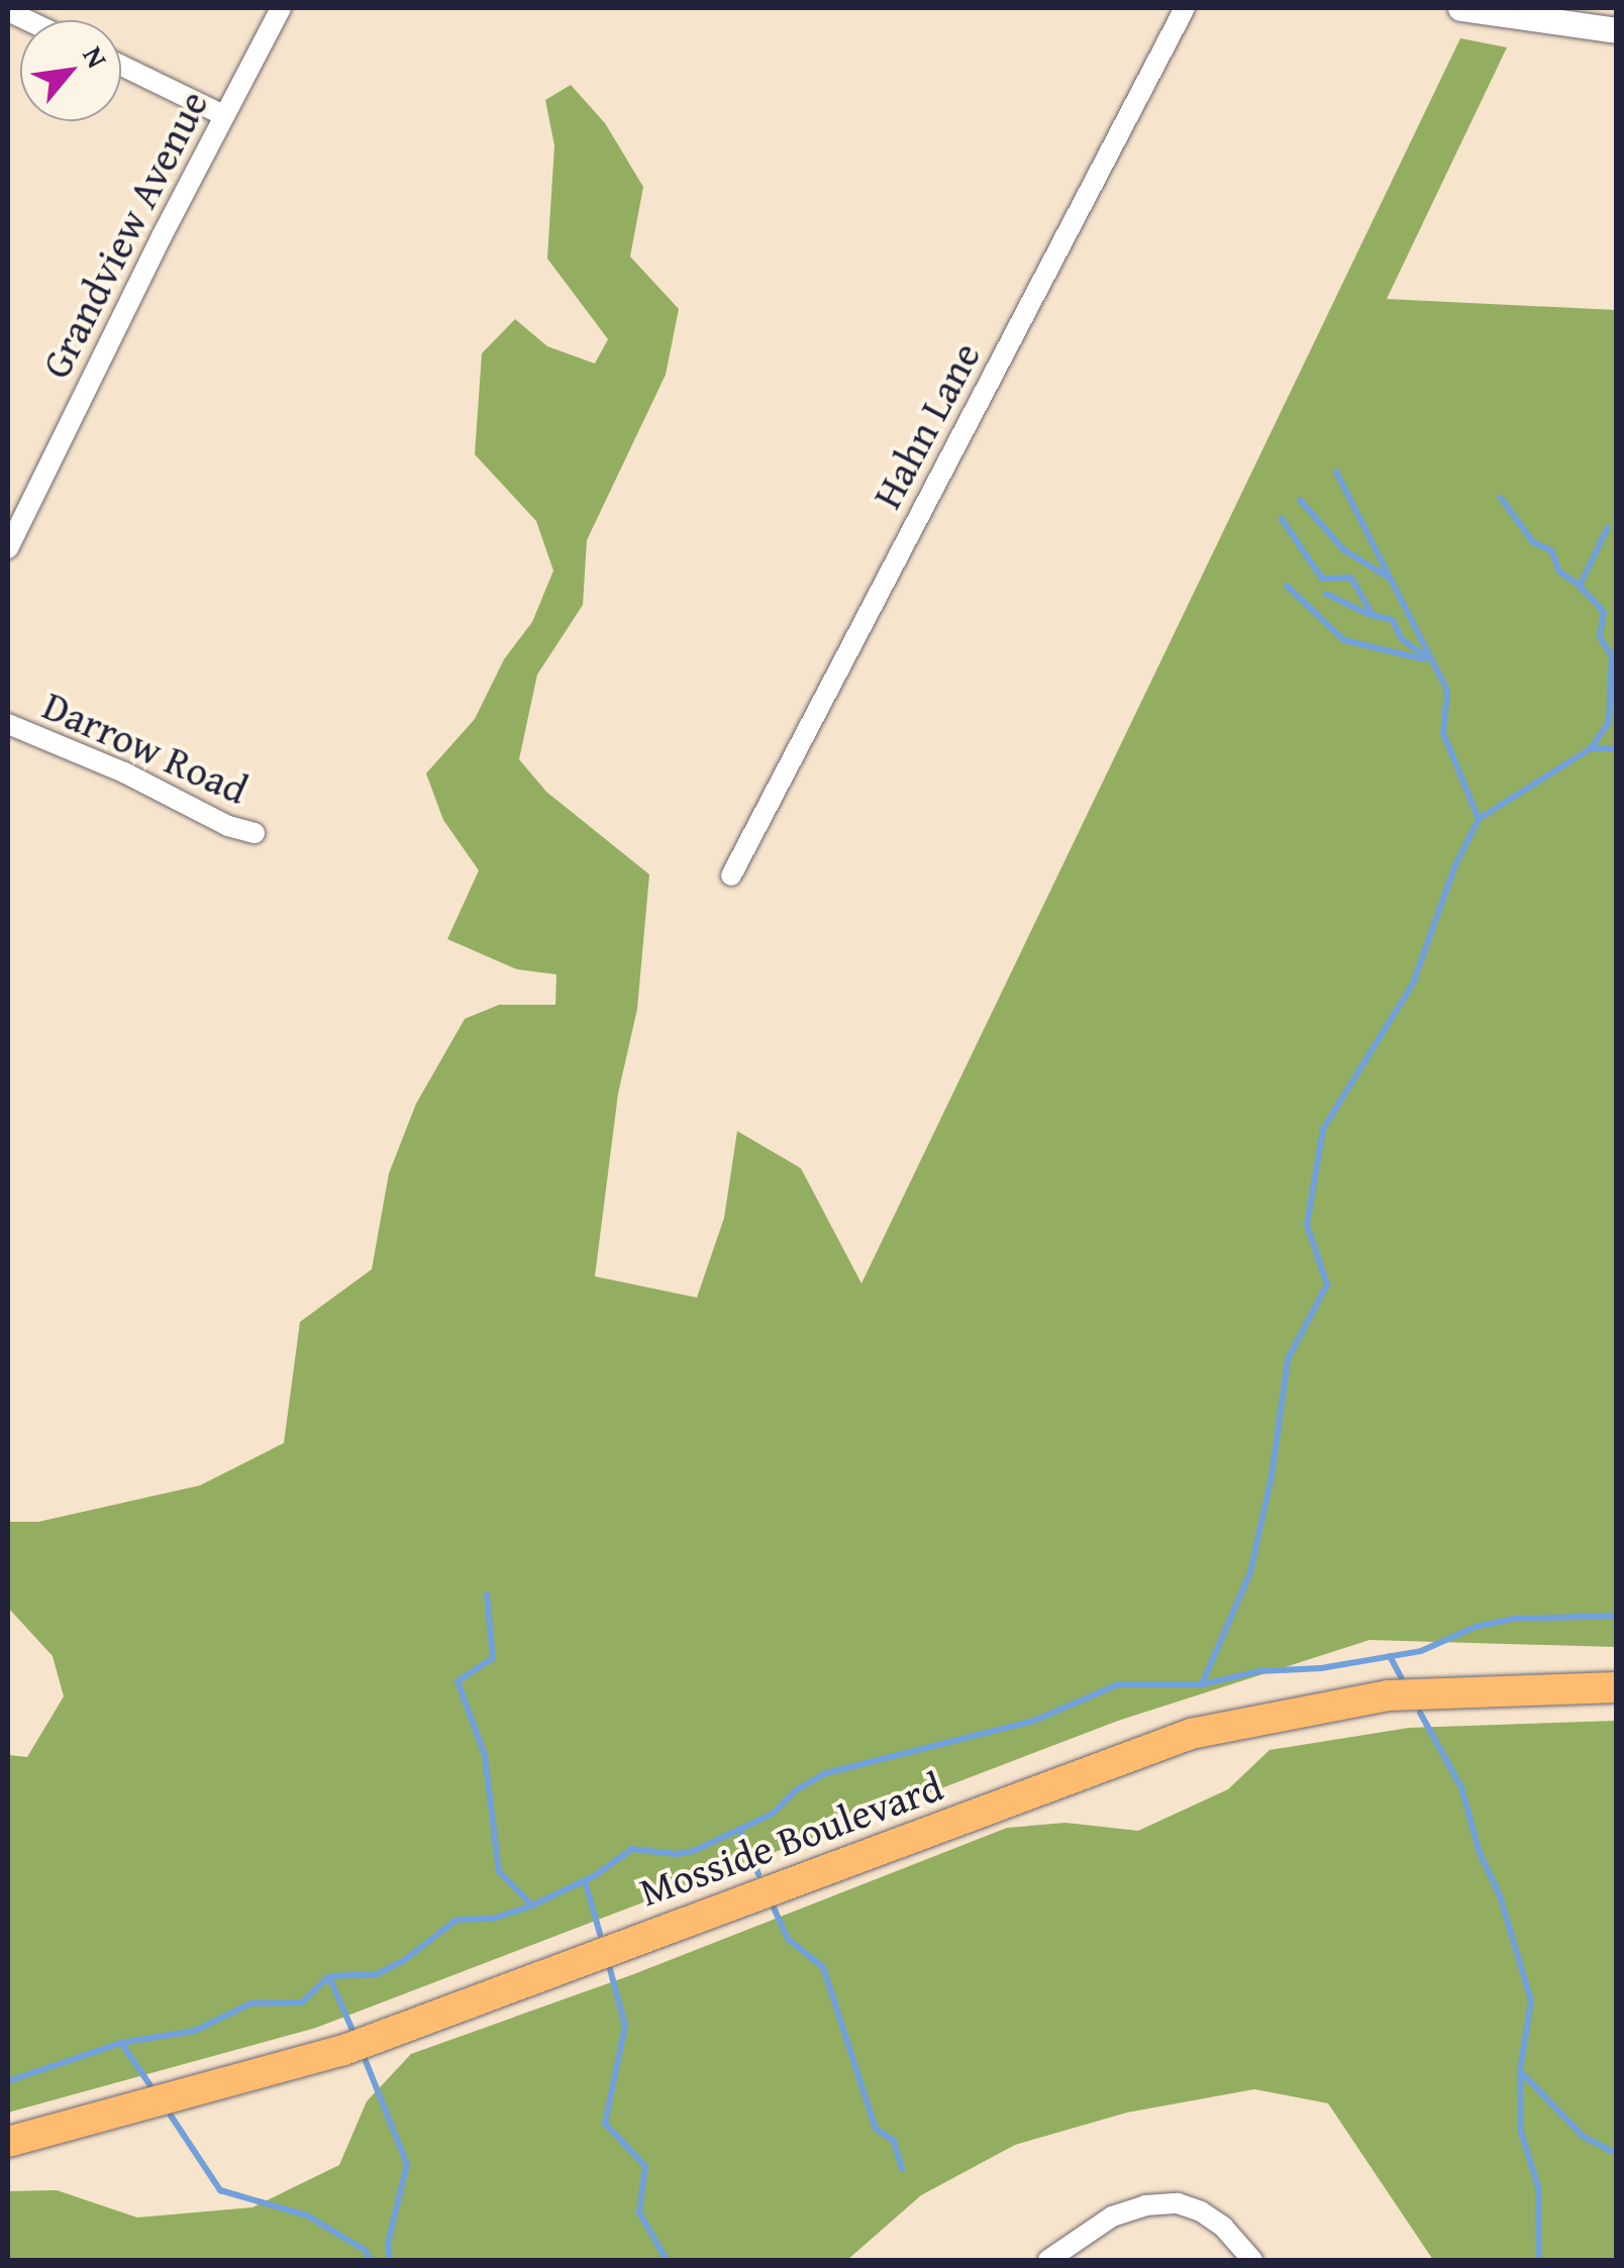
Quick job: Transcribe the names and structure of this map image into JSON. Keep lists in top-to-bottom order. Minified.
{"streets":{"main road":["Mosside Boulevard"],"street":["Grandview Avenue","Hahn Lane","Darrow Road"]},"north":"top right"}
